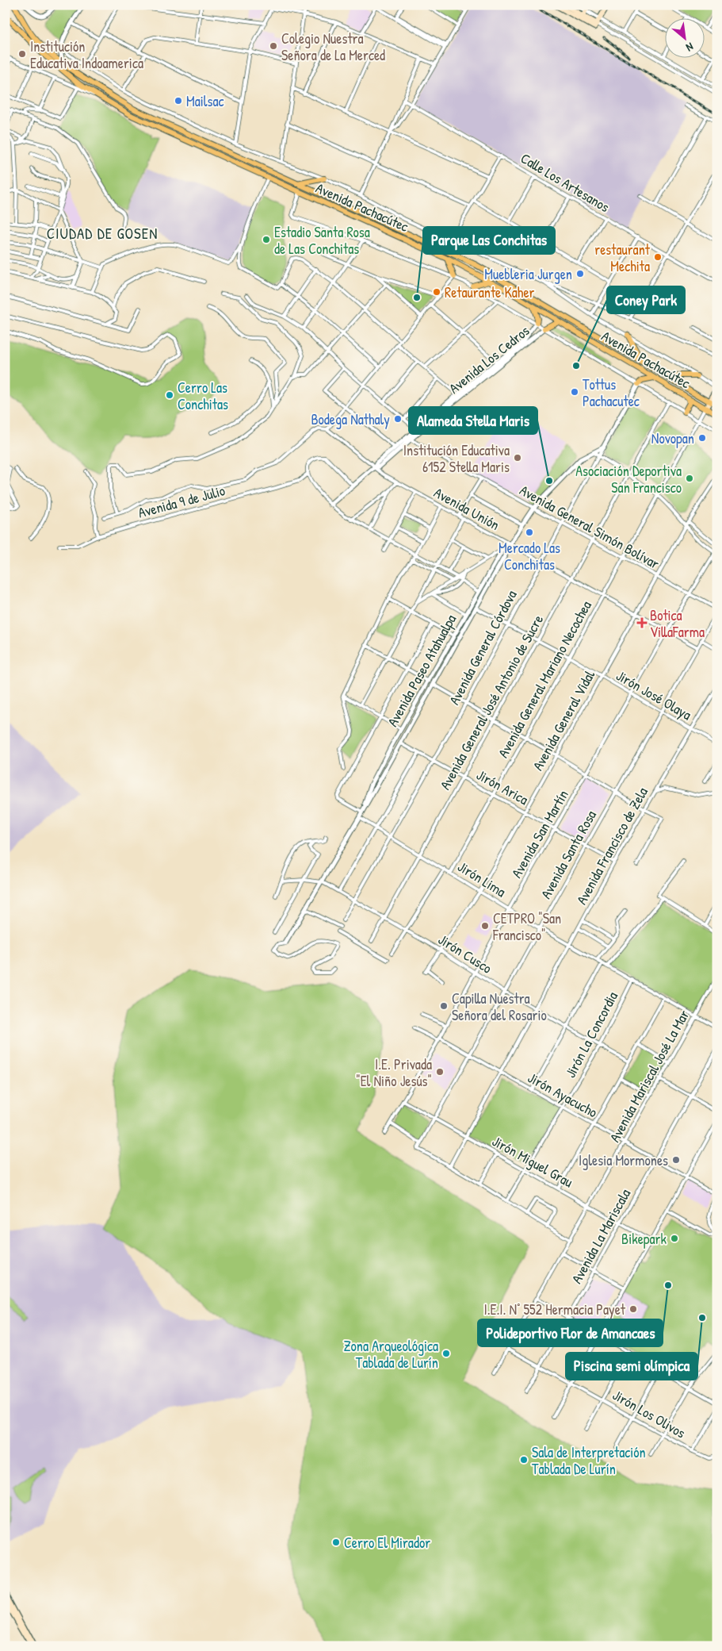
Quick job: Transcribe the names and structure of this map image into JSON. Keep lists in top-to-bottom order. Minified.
{"streets":{"main road":["Avenida Pachacútec"],"street":["Calle Los Artesanos","Avenida Los Cedros","Avenida 9 de Julio","Avenida Unión","Avenida General Simón Bolívar","Avenida General Córdova","Avenida Paseo Atahualpa","Avenida General Mariano Necochea","Jirón José Olaya","Avenida General José Antonio de Sucre","Avenida General Vidal","Jirón Arica","Avenida San Martín","Avenida Francisco de Zela","Avenida Santa Rosa","Jirón Lima","Jirón Cusco","Jirón La Concordia","Avenida Mariscal José La Mar","Jirón Ayacucho","Jirón Miguel Grau","Avenida La Mariscala","Jirón Los Olivos"]},"crossings":[["Avenida Pachacútec","Avenida Los Cedros"],["Avenida Pachacútec","Avenida General Córdova"],["Avenida Pachacútec","Avenida General Mariano Necochea"],["Avenida Pachacútec","Avenida General José Antonio de Sucre"],["Avenida Los Cedros","Avenida Unión"],["Avenida Los Cedros","Avenida General Simón Bolívar"],["Avenida Unión","Avenida General Córdova"],["Avenida Unión","Avenida Paseo Atahualpa"],["Avenida Unión","Avenida General Mariano Necochea"],["Avenida Unión","Avenida General José Antonio de Sucre"],["Avenida Unión","Avenida General Vidal"],["Avenida Unión","Avenida San Martín"],["Avenida Unión","Avenida Santa Rosa"],["Avenida General Simón Bolívar","Avenida General Córdova"],["Avenida General Simón Bolívar","Avenida Paseo Atahualpa"],["Avenida General Simón Bolívar","Avenida General Mariano Necochea"],["Avenida General Simón Bolívar","Avenida General José Antonio de Sucre"],["Avenida General Simón Bolívar","Avenida General Vidal"],["Avenida General Simón Bolívar","Avenida San Martín"],["Avenida General Córdova","Avenida Paseo Atahualpa"],["Avenida General Córdova","Jirón José Olaya"],["Avenida General Córdova","Jirón Arica"],["Avenida General Córdova","Jirón Lima"],["Avenida General Córdova","Jirón Cusco"],["Avenida Paseo Atahualpa","Jirón José Olaya"],["Avenida Paseo Atahualpa","Jirón Arica"],["Avenida Paseo Atahualpa","Jirón Lima"],["Avenida Paseo Atahualpa","Jirón Cusco"],["Avenida General Mariano Necochea","Jirón José Olaya"],["Avenida General Mariano Necochea","Jirón Arica"],["Avenida General Mariano Necochea","Jirón Lima"],["Jirón José Olaya","Avenida General José Antonio de Sucre"],["Jirón José Olaya","Avenida General Vidal"],["Jirón José Olaya","Avenida San Martín"],["Jirón José Olaya","Avenida Francisco de Zela"],["Jirón José Olaya","Avenida Santa Rosa"],["Avenida General José Antonio de Sucre","Jirón Arica"],["Avenida General José Antonio de Sucre","Jirón Lima"],["Avenida General José Antonio de Sucre","Jirón Cusco"],["Avenida General Vidal","Jirón Arica"],["Avenida General Vidal","Jirón Lima"],["Avenida General Vidal","Jirón Cusco"],["Jirón Arica","Avenida San Martín"],["Jirón Arica","Avenida Francisco de Zela"],["Jirón Arica","Avenida Santa Rosa"],["Avenida San Martín","Jirón Lima"],["Avenida San Martín","Jirón Cusco"],["Avenida San Martín","Jirón Ayacucho"],["Avenida San Martín","Jirón Miguel Grau"],["Avenida Francisco de Zela","Avenida Santa Rosa"],["Avenida Francisco de Zela","Jirón Lima"],["Avenida Francisco de Zela","Jirón Cusco"],["Avenida Francisco de Zela","Jirón Ayacucho"],["Avenida Francisco de Zela","Jirón Miguel Grau"],["Avenida Santa Rosa","Jirón Lima"],["Avenida Santa Rosa","Jirón Cusco"],["Avenida Santa Rosa","Jirón Ayacucho"],["Avenida Santa Rosa","Jirón Miguel Grau"],["Jirón Lima","Jirón La Concordia"],["Jirón Lima","Avenida Mariscal José La Mar"],["Jirón Cusco","Jirón La Concordia"],["Jirón La Concordia","Jirón Ayacucho"],["Jirón La Concordia","Jirón Miguel Grau"],["Avenida Mariscal José La Mar","Jirón Ayacucho"],["Avenida Mariscal José La Mar","Jirón Miguel Grau"],["Avenida Mariscal José La Mar","Jirón Los Olivos"],["Jirón Ayacucho","Avenida La Mariscala"],["Jirón Miguel Grau","Avenida La Mariscala"],["Avenida La Mariscala","Jirón Los Olivos"]],"districts":["CIUDAD DE GOSEN"],"places":{"other":["Colegio Nuestra Señora de La Merced","Institución Educativa Indoamerica","Mailsac","Estadio Santa Rosa de Las Conchitas","restaurant Mechita","Muebleria Jurgen","Retaurante Kaher","Parque Las Conchitas","Coney Park","Tottus Pachacutec","Cerro Las Conchitas","Bodega Nathaly","Novopan","Institución Educativa 6152 Stella Maris","Asociación Deportiva San Francisco","Alameda Stella Maris","Mercado Las Conchitas","CETPRO \"San Francisco\"","Capilla Nuestra Señora del Rosario","I.E. Privada \"El Niño Jesús\"","Iglesia Mormones","Bikepark","Polideportivo Flor de Amancaes","I.E.I. N° 552 Hermacia Payet","Piscina semi olímpica","Zona Arqueológica Tablada de Lurín","Sala de Interpretación Tablada De Lurín","Cerro El Mirador"],"health":["Botica VillaFarma"]},"north":"bottom right"}
